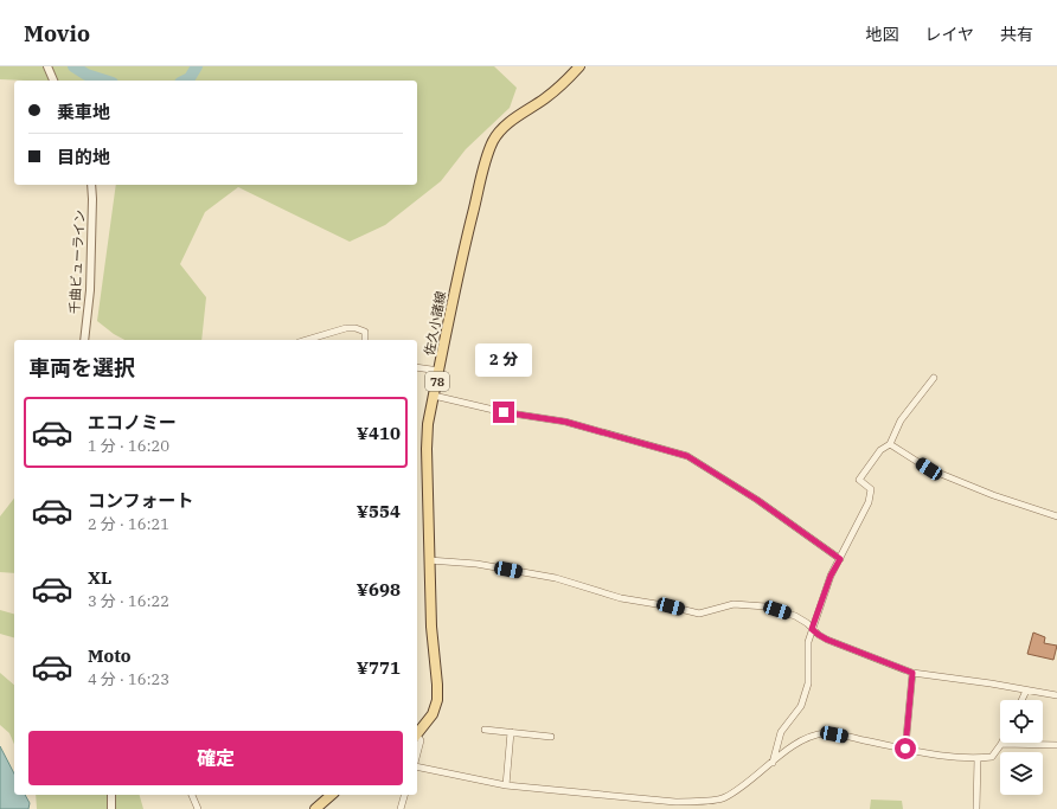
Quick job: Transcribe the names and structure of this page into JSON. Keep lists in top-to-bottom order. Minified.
{"streets":{"main road":["佐久小諸線","78"],"street":["千曲ビューライン"]},"page":{"header":"Movio","nav":["地図","レイヤ","共有"],"banner":["乗車地","目的地"],"heading":"車両を選択","bubble":"2 分","list":[{"name":"エコノミー","note":"1 分 · 16:20","value":"¥410"},{"name":"コンフォート","note":"2 分 · 16:21","value":"¥554"},{"name":"XL","note":"3 分 · 16:22","value":"¥698"},{"name":"Moto","note":"4 分 · 16:23","value":"¥771"}],"buttons":"確定"}}
